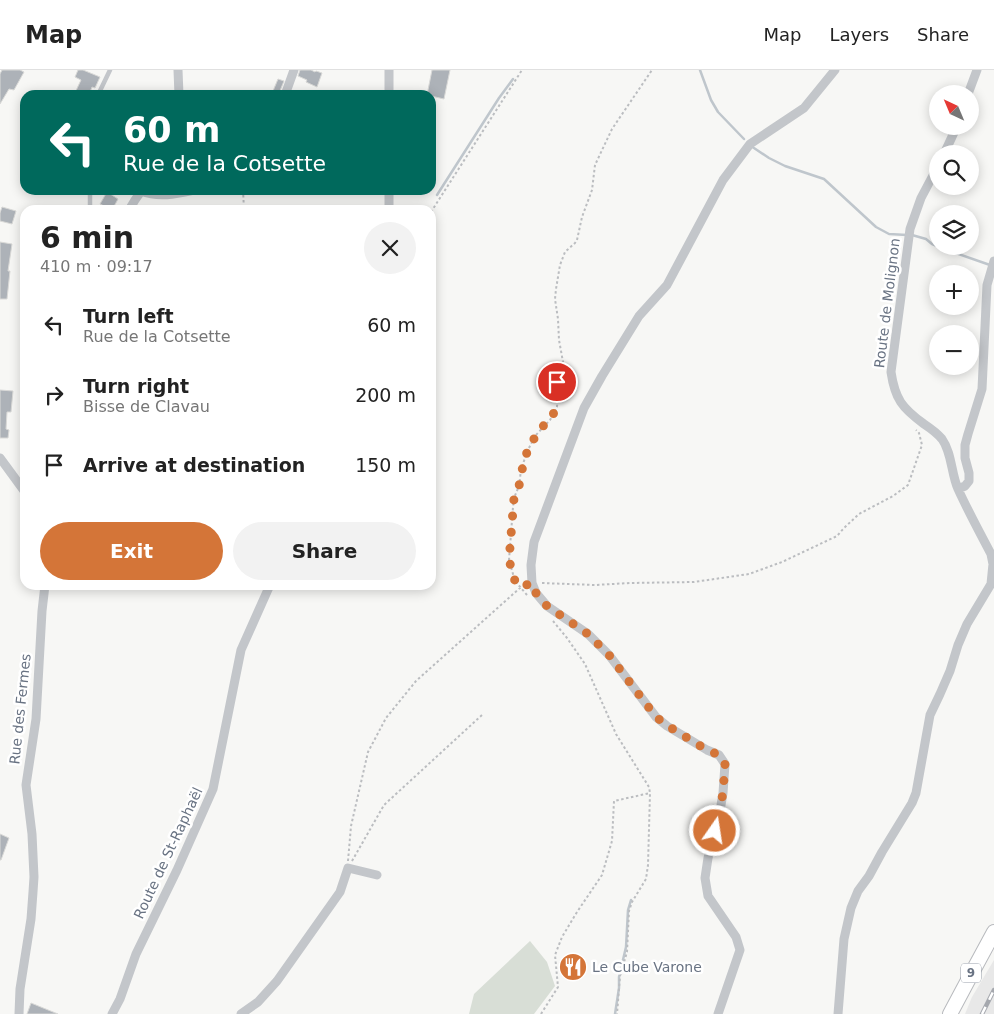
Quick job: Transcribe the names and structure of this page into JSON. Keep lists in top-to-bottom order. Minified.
{"streets":{"main road":["9"],"street":["Route de Molignon","Rue des Fermes","Route de St-Raphaël"]},"places":{"restaurant":["Le Cube Varone"]},"north":"top left","page":{"header":"Map","nav":["Map","Layers","Share"],"map_buttons":["+","−"],"turn":["60 m","Rue de la Cotsette"],"heading":["6 min","410 m · 09:17"],"list":[{"name":"Turn left","note":"Rue de la Cotsette","value":"60 m"},{"name":"Turn right","note":"Bisse de Clavau","value":"200 m"},{"name":"Arrive at destination","value":"150 m"}],"buttons":["Exit","Share"]}}
